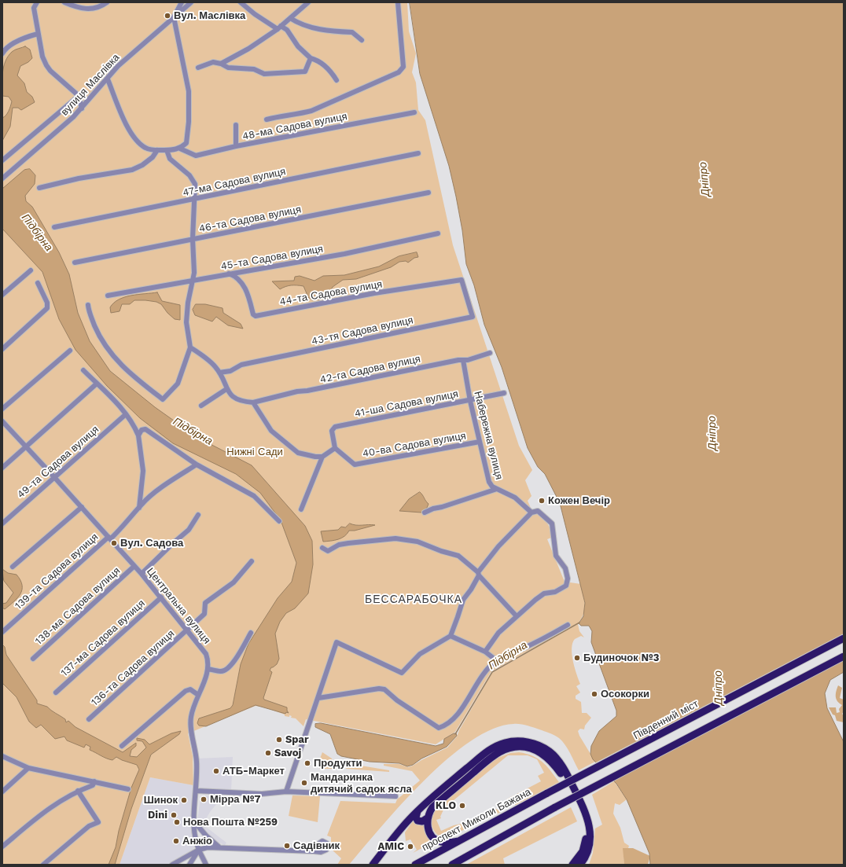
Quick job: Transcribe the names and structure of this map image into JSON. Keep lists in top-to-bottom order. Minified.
{"streets":{"highway":["Південний міст","проспект Миколи Бажана"],"street":["вулиця Маслівка","48-ма Садова вулиця","47-ма Садова вулиця","46-та Садова вулиця","45-та Садова вулиця","44-та Садова вулиця","43-тя Садова вулиця","42-га Садова вулиця","41-ша Садова вулиця","Набережна вулиця","40-ва Садова вулиця","49-та Садова вулиця","139-та Садова вулиця","138-ма Садова вулиця","Центральна вулиця","137-ма Садова вулиця","136-та Садова вулиця"]},"crossings":[["45-та Садова вулиця","44-та Садова вулиця"],["44-та Садова вулиця","43-тя Садова вулиця"],["42-га Садова вулиця","Набережна вулиця"],["41-ша Садова вулиця","Набережна вулиця"],["41-ша Садова вулиця","40-ва Садова вулиця"],["Набережна вулиця","40-ва Садова вулиця"],["49-та Садова вулиця","Центральна вулиця"],["139-та Садова вулиця","Центральна вулиця"],["138-ма Садова вулиця","Центральна вулиця"],["Центральна вулиця","137-ма Садова вулиця"],["Центральна вулиця","136-та Садова вулиця"],["Південний міст","проспект Миколи Бажана"]],"districts":["БЕССАРАБОЧКА"],"water":["Дніпро","Підбірна"],"parks":["Нижні Сади"],"places":["Вул. Маслівка","Кожен Вечір","Вул. Садова","Будиночок №3","Осокорки","Spar","Savoj","Продукти","АТБ-Маркет","Мандаринка дитячий садок ясла","Мірра №7","Шинок","KLO","Dini","Нова Пошта №259","Анжіо","Садівник","AMIC"]}
